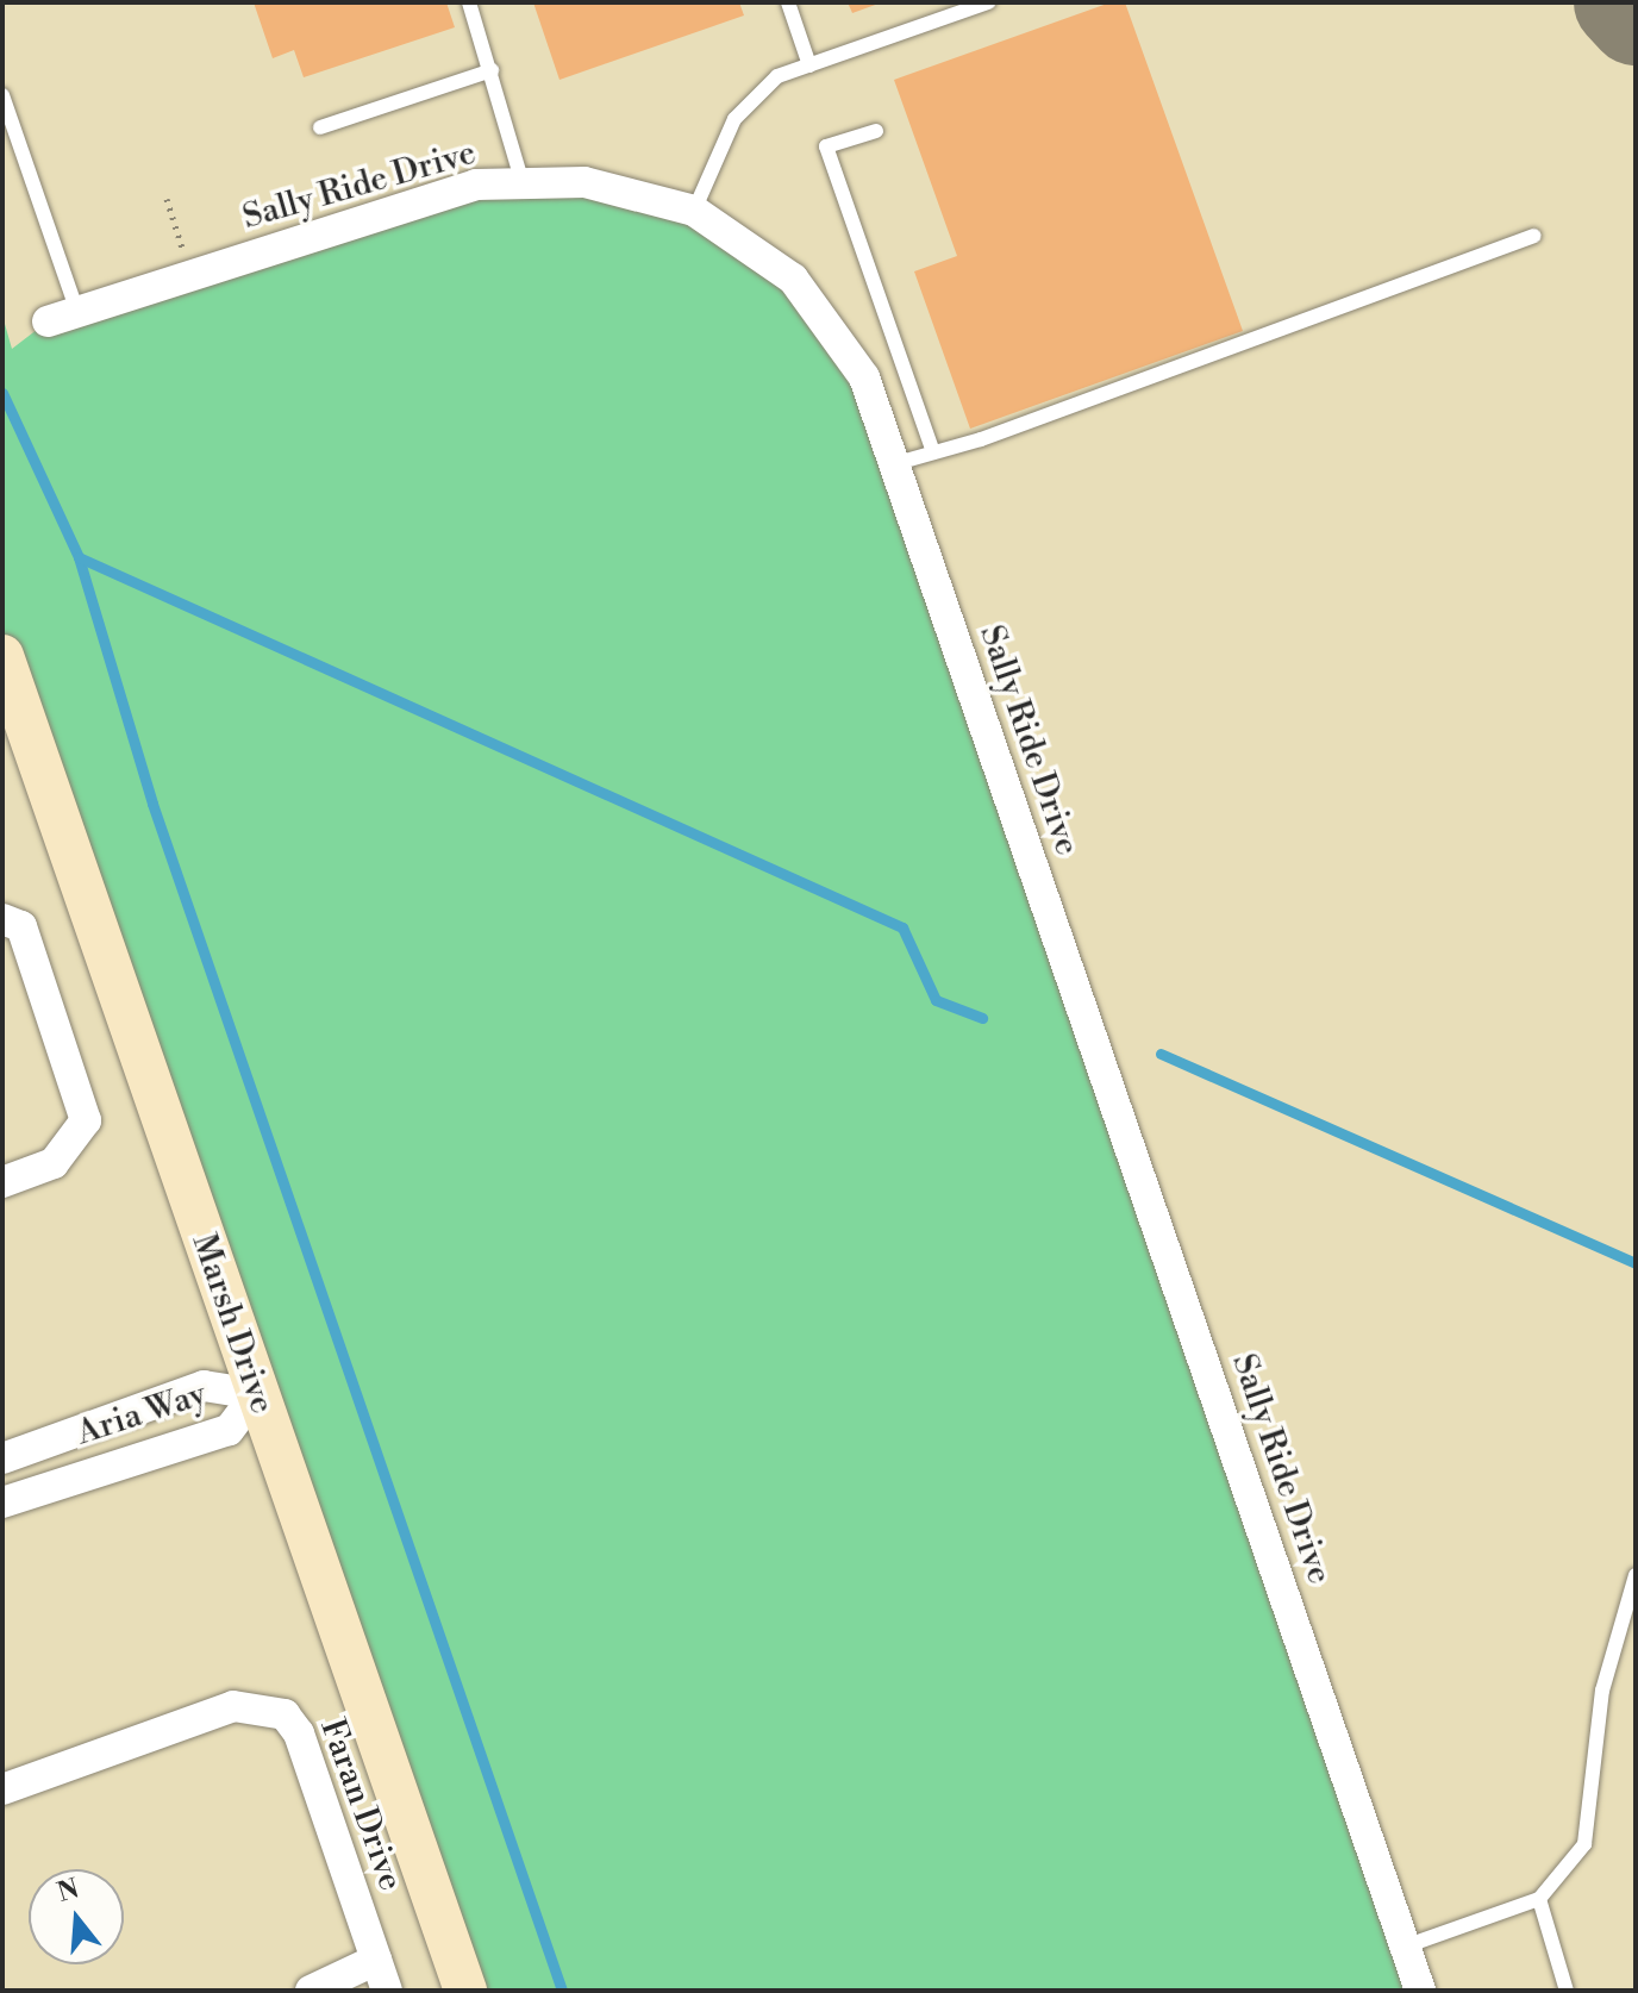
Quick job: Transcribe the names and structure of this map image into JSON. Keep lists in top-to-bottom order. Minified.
{"streets":{"street":["Sally Ride Drive","Marsh Drive","Aria Way","Faran Drive"]},"crossings":[["Marsh Drive","Aria Way"]],"north":"top"}
